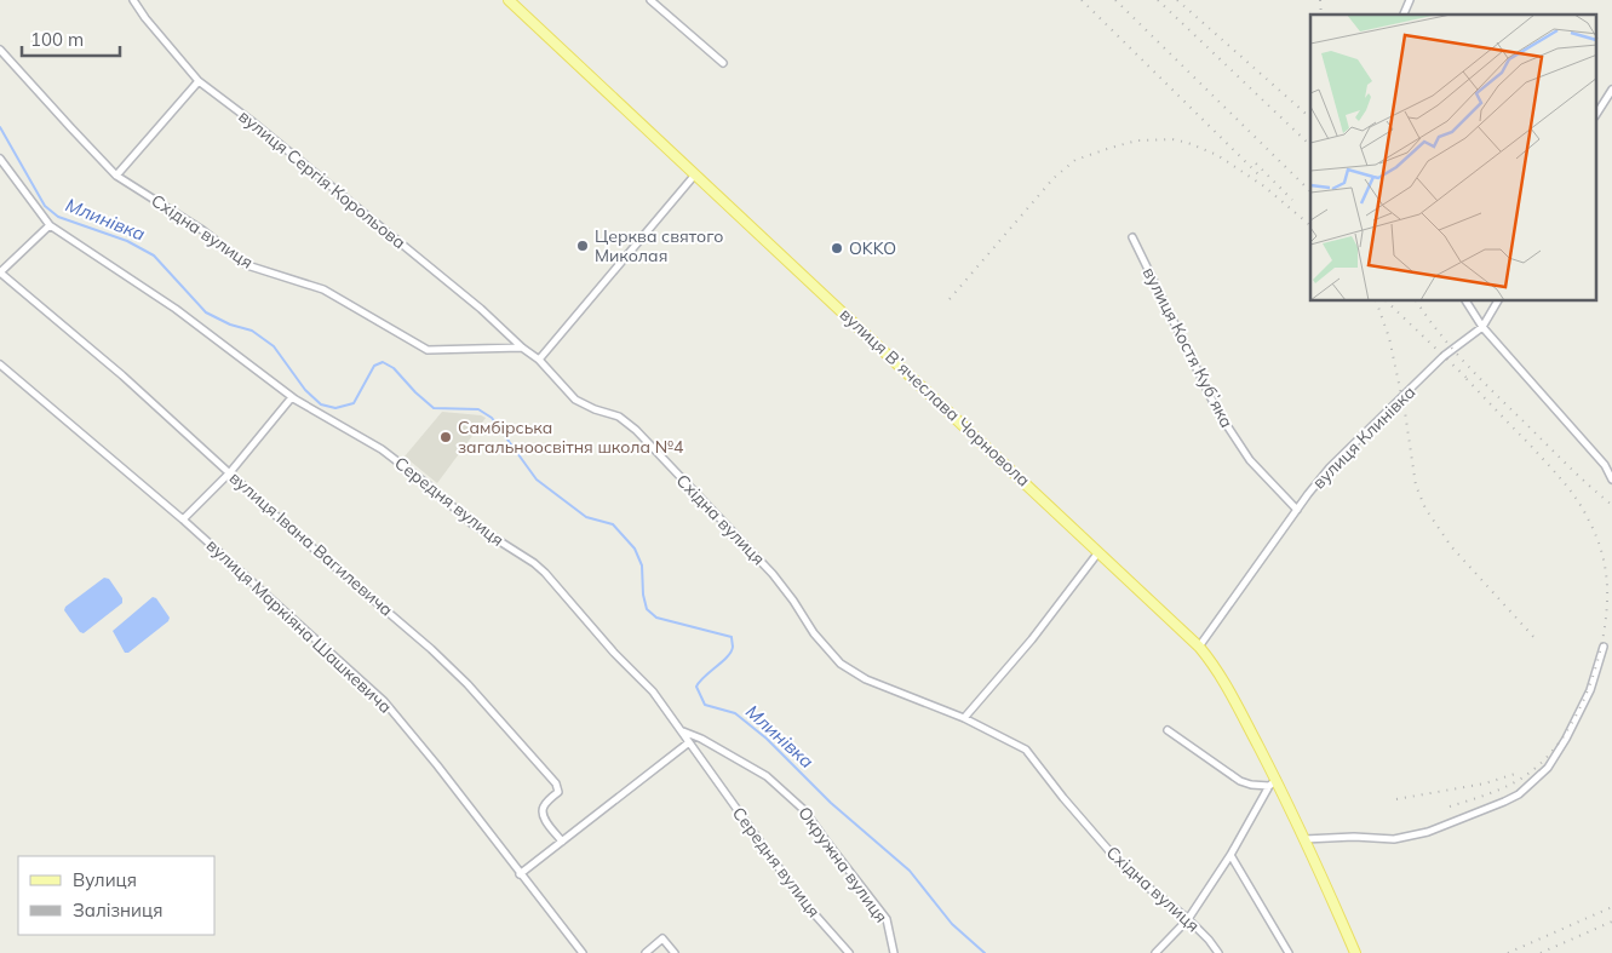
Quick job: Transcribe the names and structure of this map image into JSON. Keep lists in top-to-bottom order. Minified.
{"streets":{"main road":["вулиця Вʼячеслава Чорновола"],"street":["вулиця Сергія Корольова","Східна вулиця","вулиця Костя Кубʼяка","вулиця Клинівка","Середня вулиця","вулиця Івана Вагилевича","вулиця Маркіяна Шашкевича","Окружна вулиця"]},"crossings":[["вулиця Сергія Корольова","Східна вулиця"],["вулиця Костя Кубʼяка","вулиця Клинівка"],["вулиця Вʼячеслава Чорновола","вулиця Клинівка"],["Середня вулиця","Окружна вулиця"]],"water":["Млинівка"],"places":["Церква святого Миколая","OKKO","Самбірська загальноосвітня школа №4"],"legend":["Вулиця","Залізниця"],"scale_bar":"100 m"}
